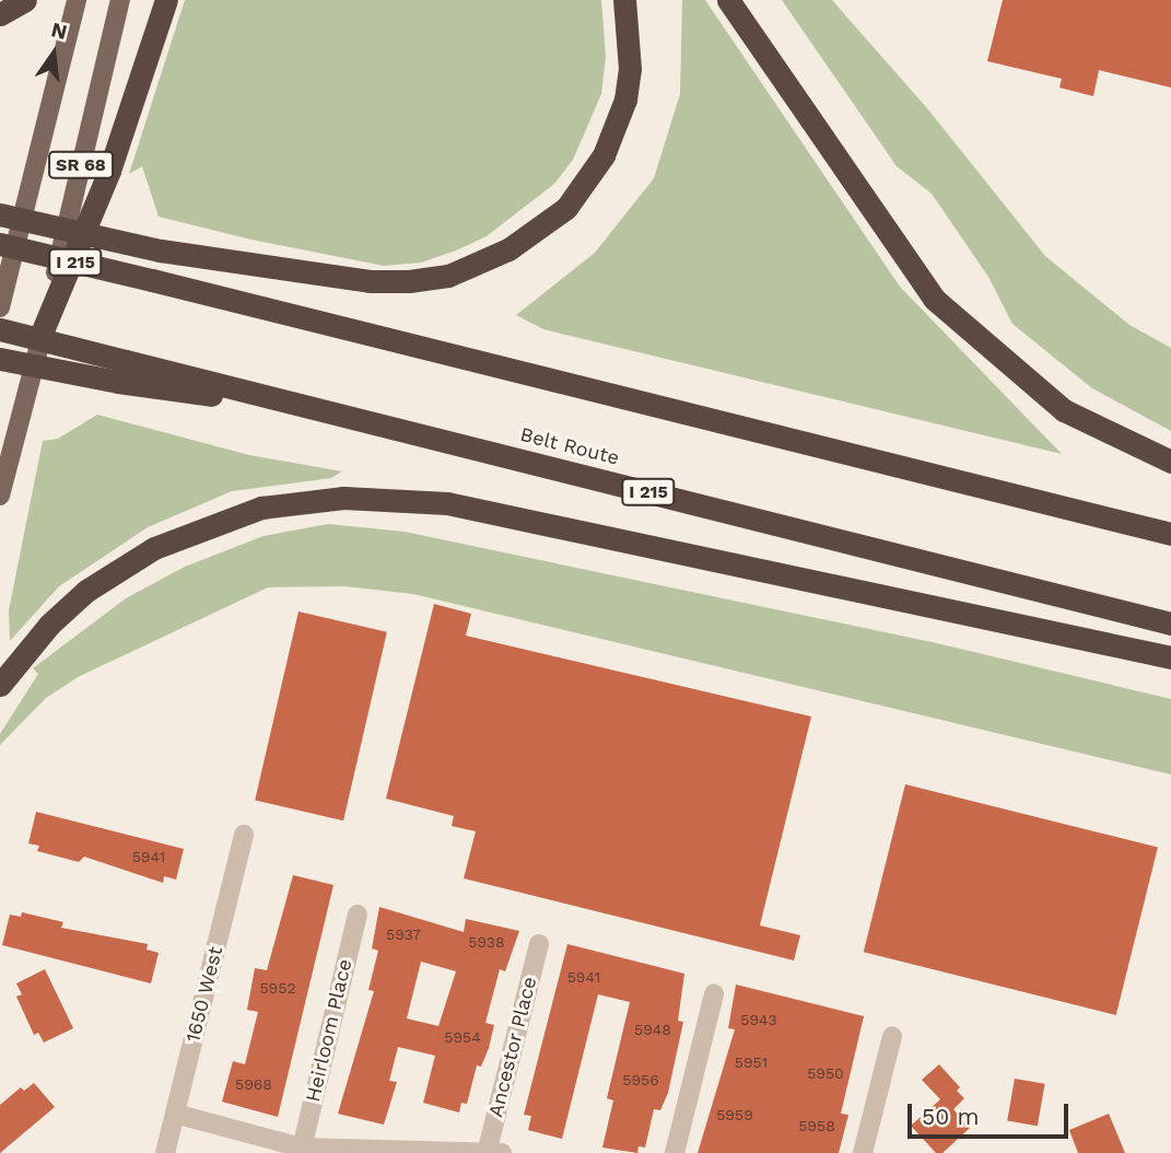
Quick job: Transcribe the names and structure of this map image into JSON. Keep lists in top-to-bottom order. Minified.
{"streets":{"highway":["I 215","Belt Route"],"main road":["SR 68"],"street":["1650 West","Heirloom Place","Ancestor Place"]},"house_numbers":["5941","5937","5938","5941","5952","5943","5948","5954","5951","5950","5956","5968","5959","5958"],"scale_bar":"50 m","north":"top"}
